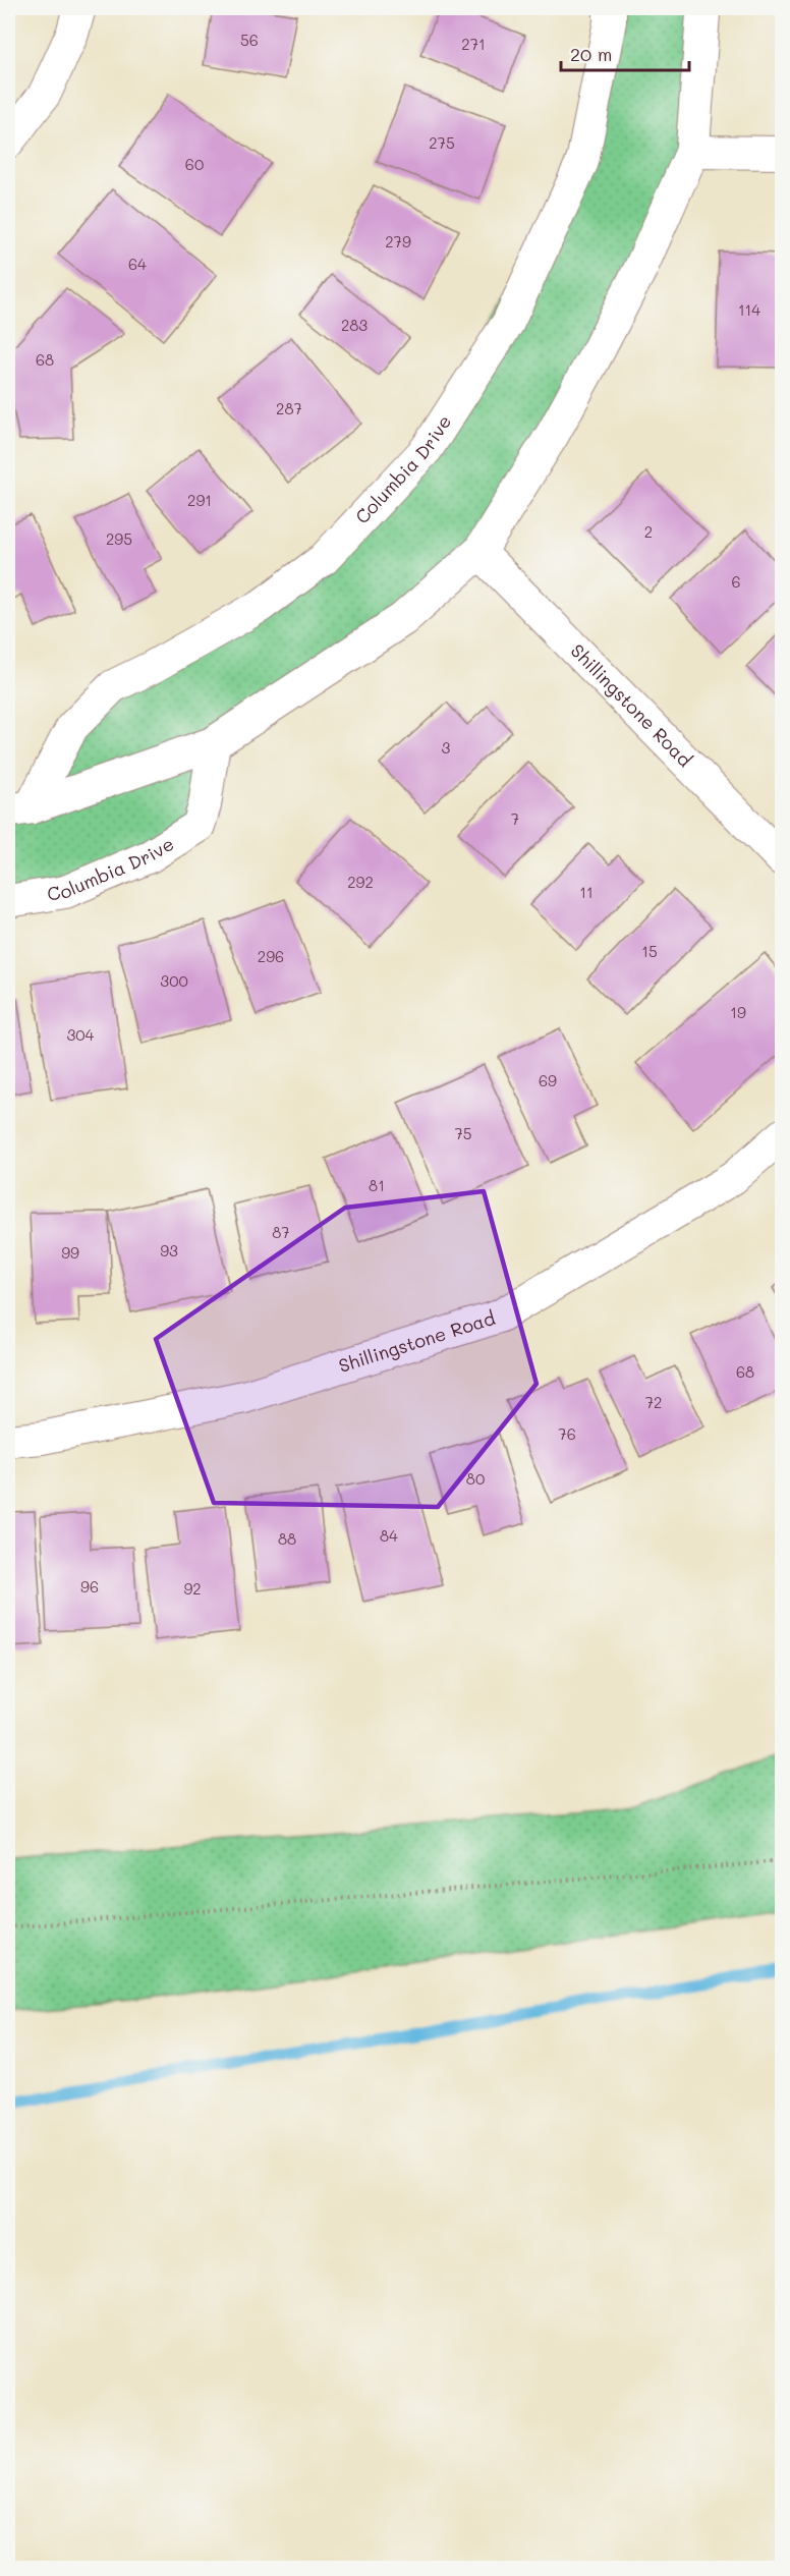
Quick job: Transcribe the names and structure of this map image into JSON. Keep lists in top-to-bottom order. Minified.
{"streets":{"street":["Columbia Drive","Shillingstone Road"]},"crossings":[["Columbia Drive","Shillingstone Road"]],"house_numbers":["56","271","275","60","279","64","114","283","68","287","291","2","295","6","3","7","292","11","15","296","300","19","304","69","75","81","87","93","99","68","72","76","80","84","88","96","92"],"scale_bar":"20 m"}
